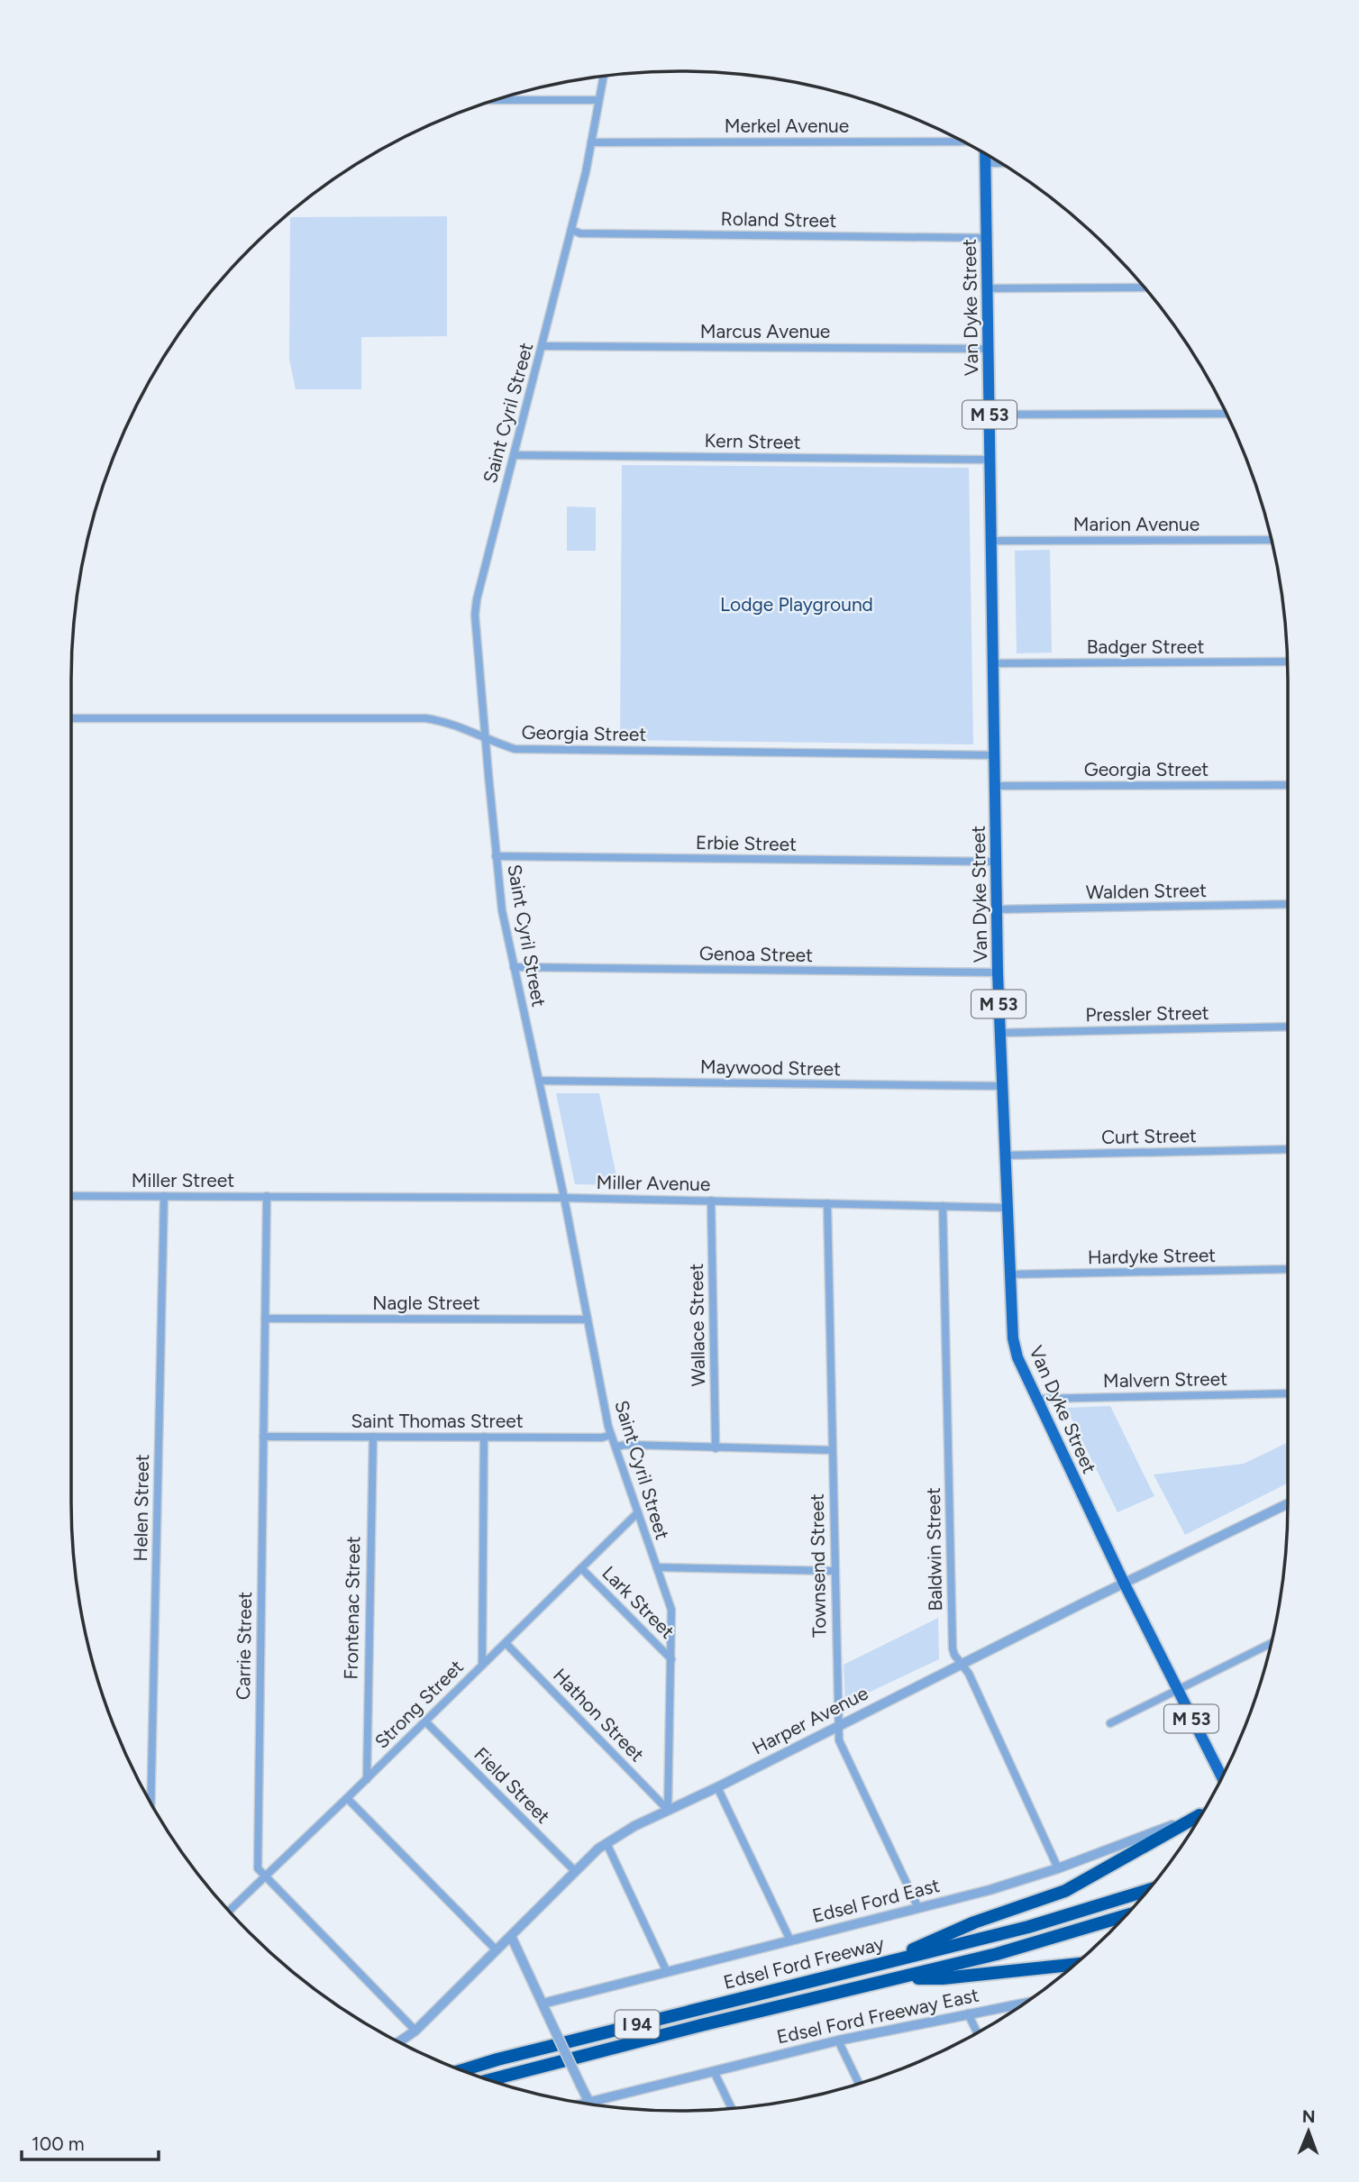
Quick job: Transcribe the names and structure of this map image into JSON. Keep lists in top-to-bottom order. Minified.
{"streets":{"highway":["Edsel Ford Freeway","I 94"],"main road":["Van Dyke Street","M 53"],"street":["Merkel Avenue","Roland Street","Marcus Avenue","Saint Cyril Street","Kern Street","Marion Avenue","Badger Street","Georgia Street","Erbie Street","Walden Street","Genoa Street","Pressler Street","Maywood Street","Curt Street","Miller Street","Miller Avenue","Hardyke Street","Nagle Street","Wallace Street","Malvern Street","Saint Thomas Street","Helen Street","Baldwin Street","Townsend Street","Lark Street","Frontenac Street","Carrie Street","Strong Street","Hathon Street","Harper Avenue","Field Street","Edsel Ford East","Edsel Ford Freeway East"]},"crossings":[["Merkel Avenue","Saint Cyril Street"],["Roland Street","Van Dyke Street"],["Roland Street","Saint Cyril Street"],["Van Dyke Street","Marcus Avenue"],["Van Dyke Street","Kern Street"],["Van Dyke Street","Marion Avenue"],["Van Dyke Street","Badger Street"],["Van Dyke Street","Georgia Street"],["Van Dyke Street","Erbie Street"],["Van Dyke Street","Walden Street"],["Van Dyke Street","Genoa Street"],["Van Dyke Street","Pressler Street"],["Van Dyke Street","Maywood Street"],["Van Dyke Street","Curt Street"],["Van Dyke Street","Miller Avenue"],["Van Dyke Street","Hardyke Street"],["Van Dyke Street","Malvern Street"],["Van Dyke Street","Harper Avenue"],["Marcus Avenue","Saint Cyril Street"],["Saint Cyril Street","Kern Street"],["Saint Cyril Street","Georgia Street"],["Saint Cyril Street","Erbie Street"],["Saint Cyril Street","Genoa Street"],["Saint Cyril Street","Maywood Street"],["Saint Cyril Street","Miller Avenue"],["Saint Cyril Street","Nagle Street"],["Saint Cyril Street","Saint Thomas Street"],["Saint Cyril Street","Lark Street"],["Saint Cyril Street","Strong Street"],["Saint Cyril Street","Hathon Street"],["Saint Cyril Street","Harper Avenue"],["Miller Street","Miller Avenue"],["Miller Street","Helen Street"],["Miller Street","Carrie Street"],["Miller Avenue","Wallace Street"],["Miller Avenue","Baldwin Street"],["Miller Avenue","Townsend Street"],["Nagle Street","Carrie Street"],["Saint Thomas Street","Frontenac Street"],["Saint Thomas Street","Carrie Street"],["Baldwin Street","Harper Avenue"],["Baldwin Street","Edsel Ford East"],["Townsend Street","Harper Avenue"],["Townsend Street","Edsel Ford East"],["Lark Street","Strong Street"],["Frontenac Street","Strong Street"],["Carrie Street","Strong Street"],["Strong Street","Hathon Street"],["Strong Street","Field Street"],["Hathon Street","Harper Avenue"],["Harper Avenue","Field Street"]],"parks":["Lodge Playground"],"scale_bar":"100 m","north":"top"}
